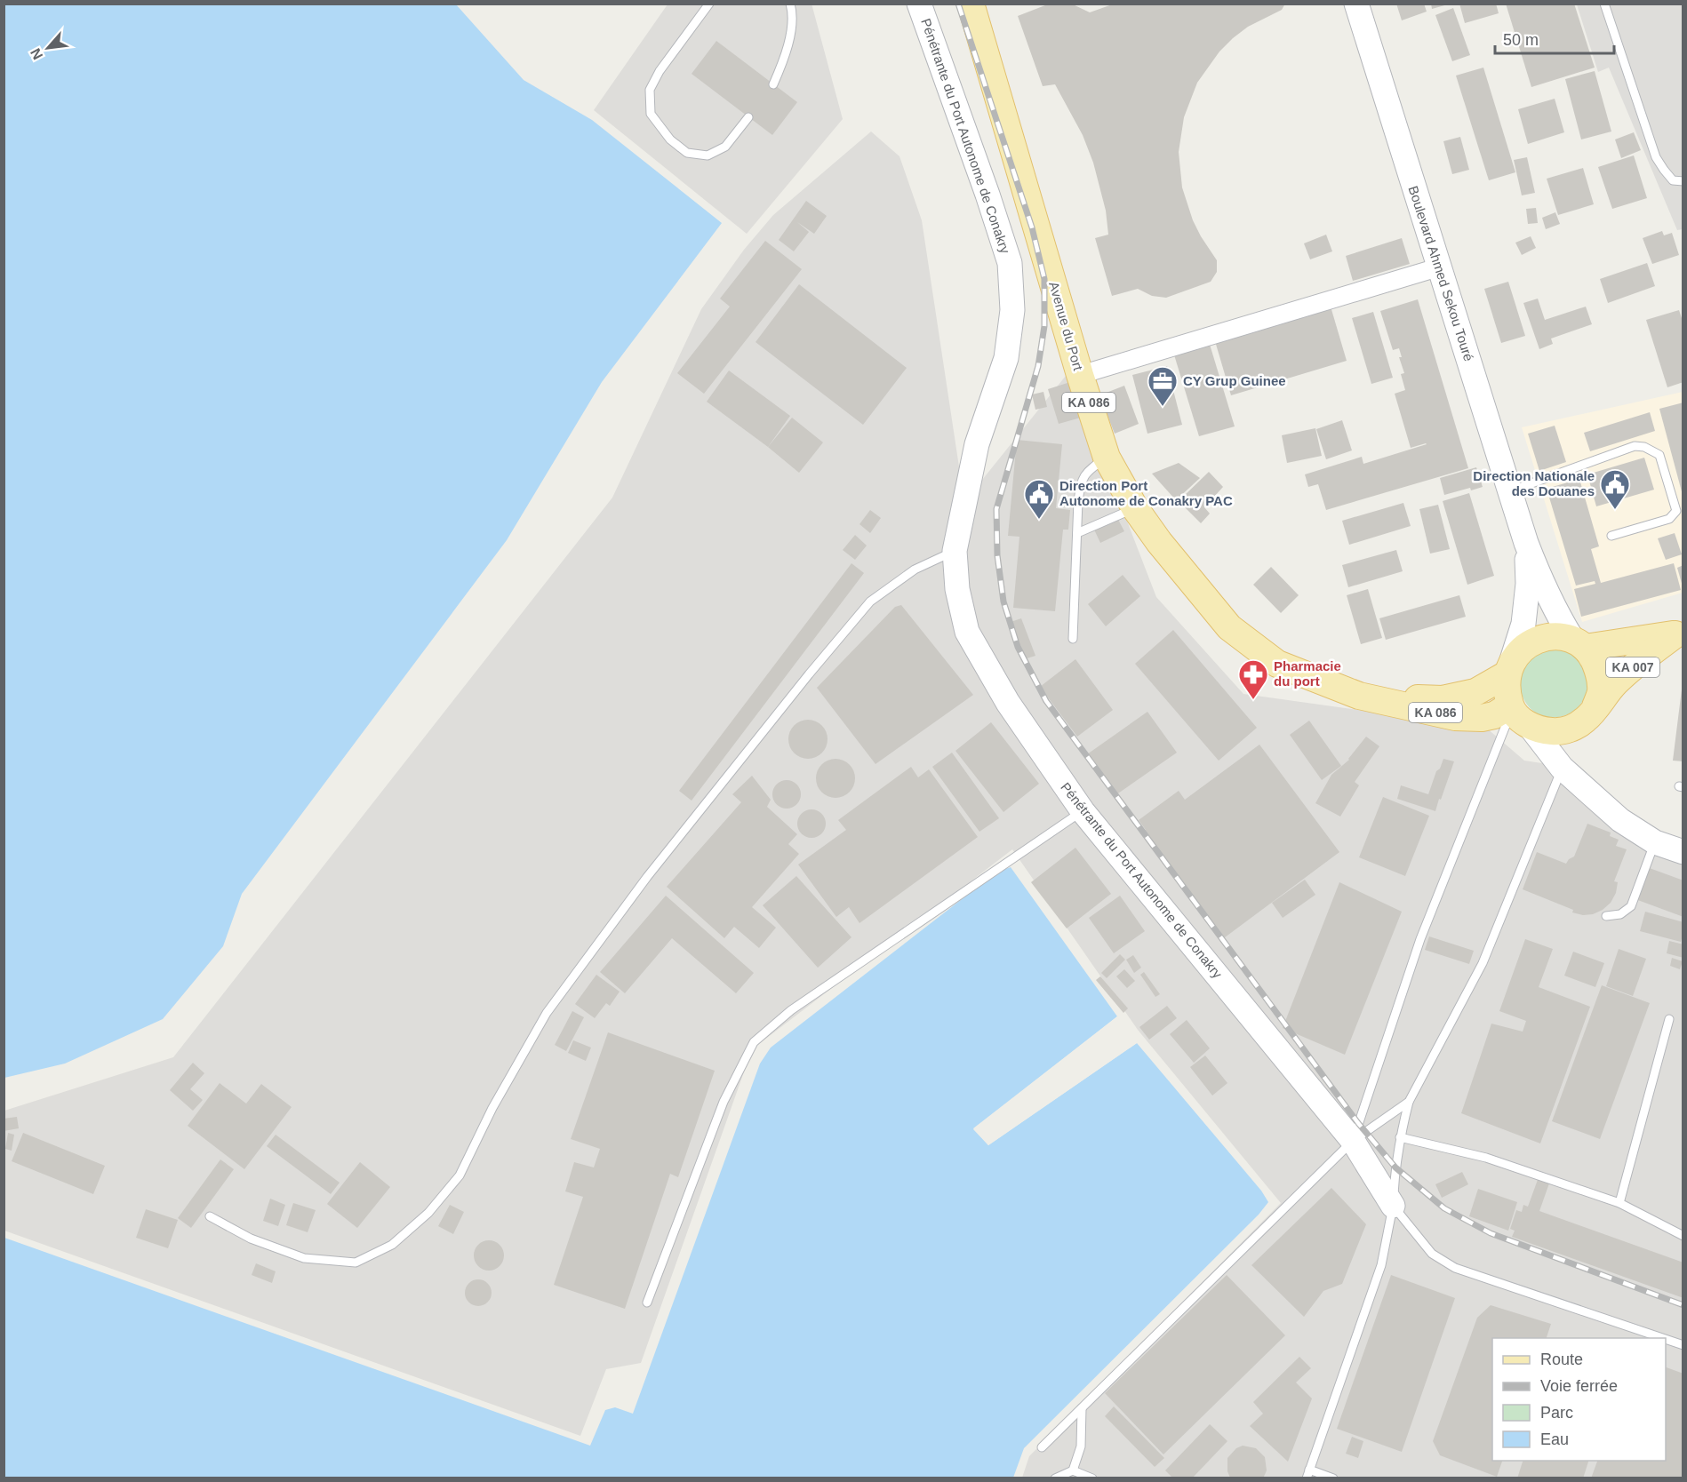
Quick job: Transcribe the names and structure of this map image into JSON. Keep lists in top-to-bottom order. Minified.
{"streets":{"main road":["Avenue du Port","KA 086","KA 007"],"street":["Pénétrante du Port Autonome de Conakry","Boulevard Ahmed Sekou Touré"]},"crossings":[["Boulevard Ahmed Sekou Touré","Avenue du Port"],["Boulevard Ahmed Sekou Touré","KA 007"],["Avenue du Port","KA 007"]],"places":{"office":["CY Grup Guinee"],"public building":["Direction Nationale des Douanes","Direction Port Autonome de Conakry PAC"],"pharmacy":["Pharmacie du port"]},"legend":["Route","Voie ferrée","Parc","Eau"],"scale_bar":"50 m","north":"bottom left"}
